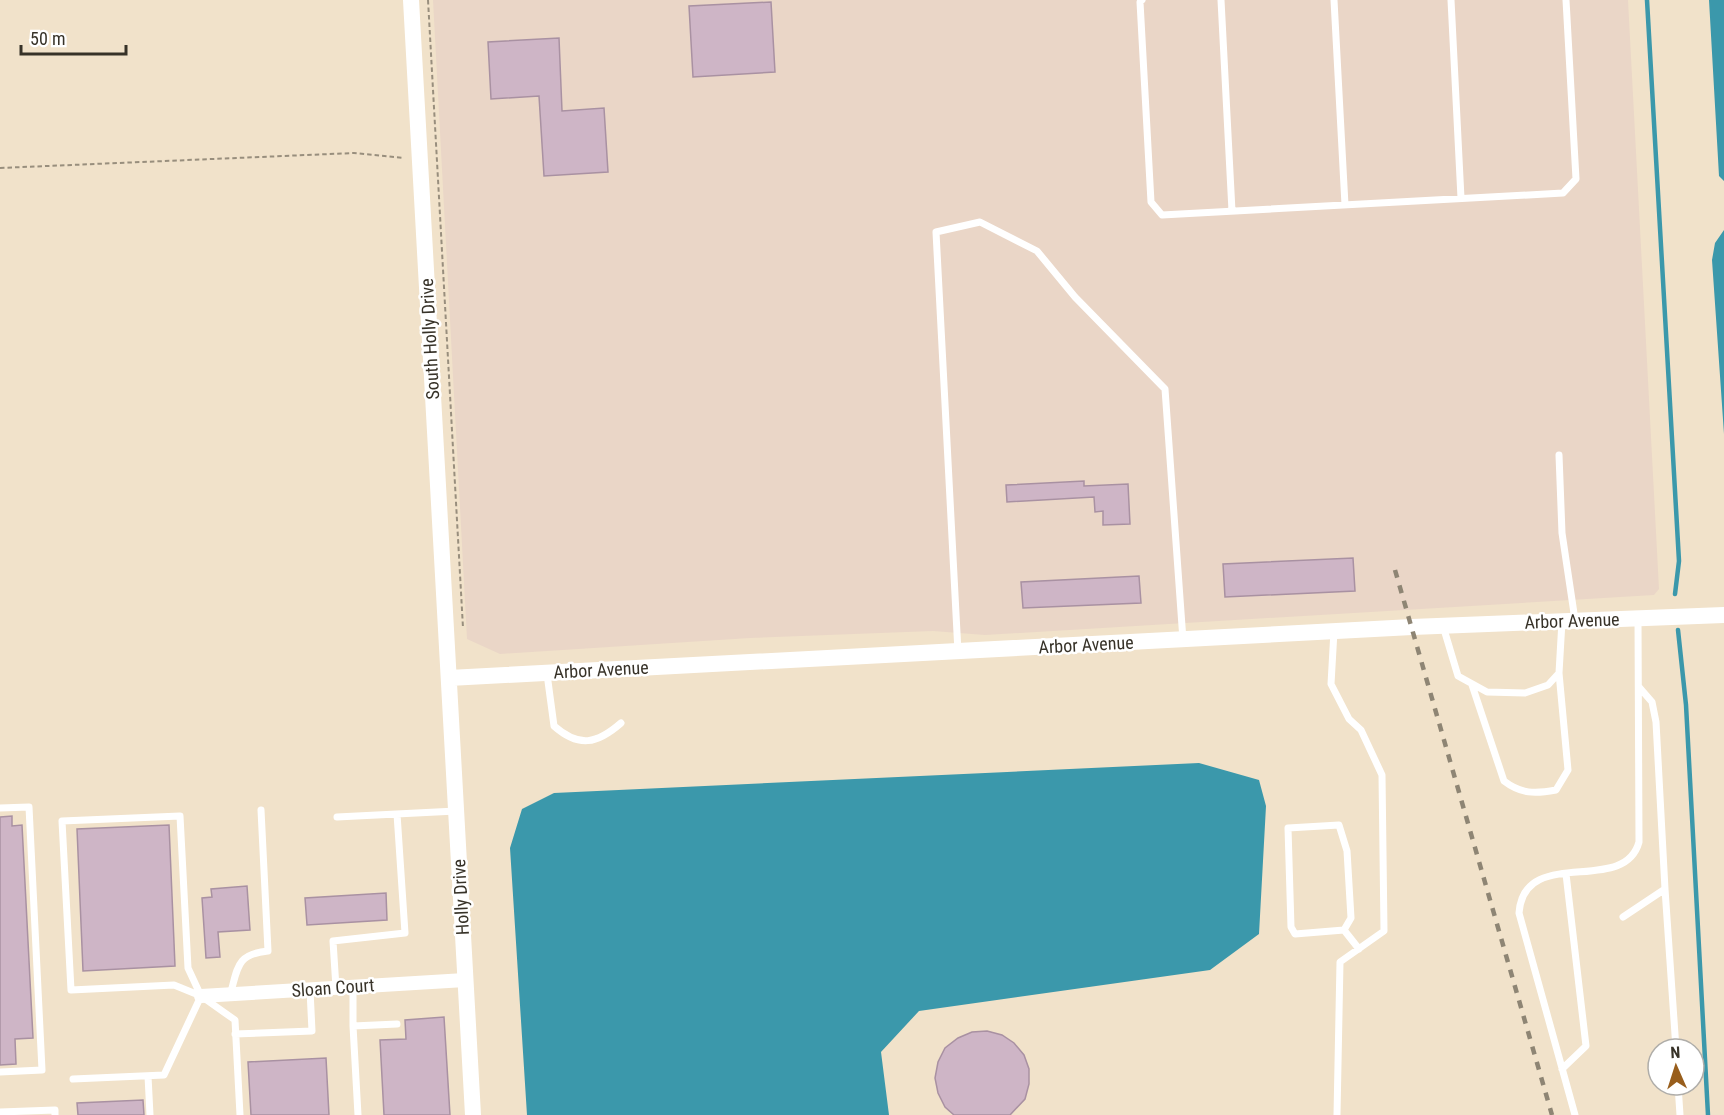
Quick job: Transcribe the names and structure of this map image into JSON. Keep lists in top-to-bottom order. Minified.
{"streets":{"street":["South Holly Drive","Arbor Avenue","Holly Drive","Sloan Court"]},"crossings":[["South Holly Drive","Arbor Avenue"],["South Holly Drive","Holly Drive"],["Arbor Avenue","Holly Drive"],["Holly Drive","Sloan Court"]],"scale_bar":"50 m","north":"top"}
